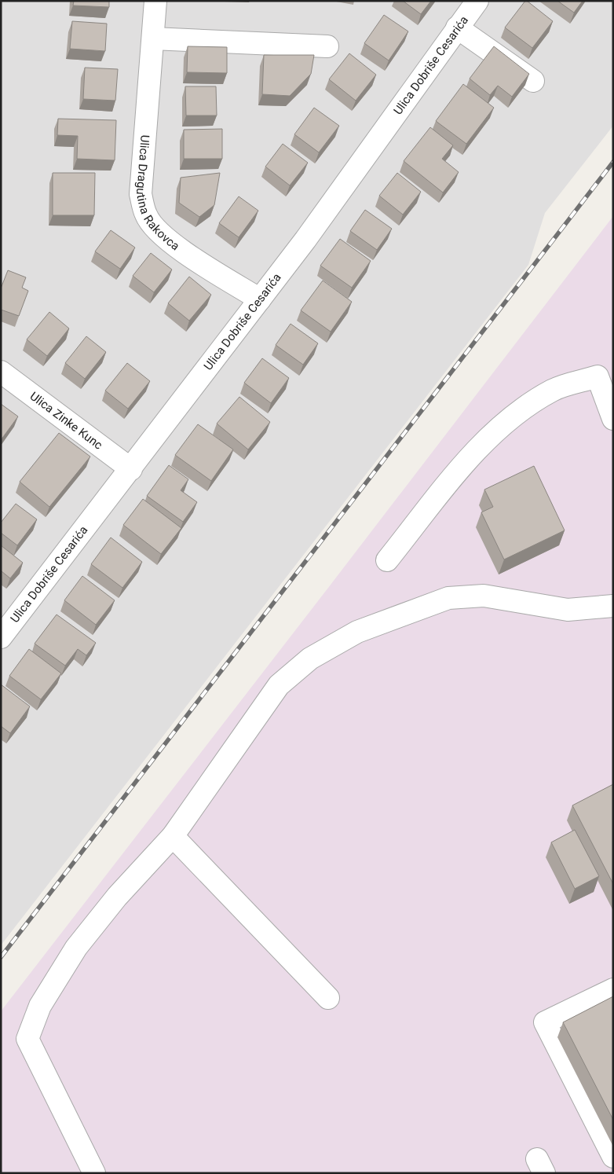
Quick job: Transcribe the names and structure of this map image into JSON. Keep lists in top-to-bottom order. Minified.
{"streets":{"street":["Ulica Dobriše Cesarića","Ulica Dragutina Rakovca","Ulica Zinke Kunc"]},"crossings":[["Ulica Dobriše Cesarića","Ulica Dragutina Rakovca"],["Ulica Dobriše Cesarića","Ulica Zinke Kunc"]]}
